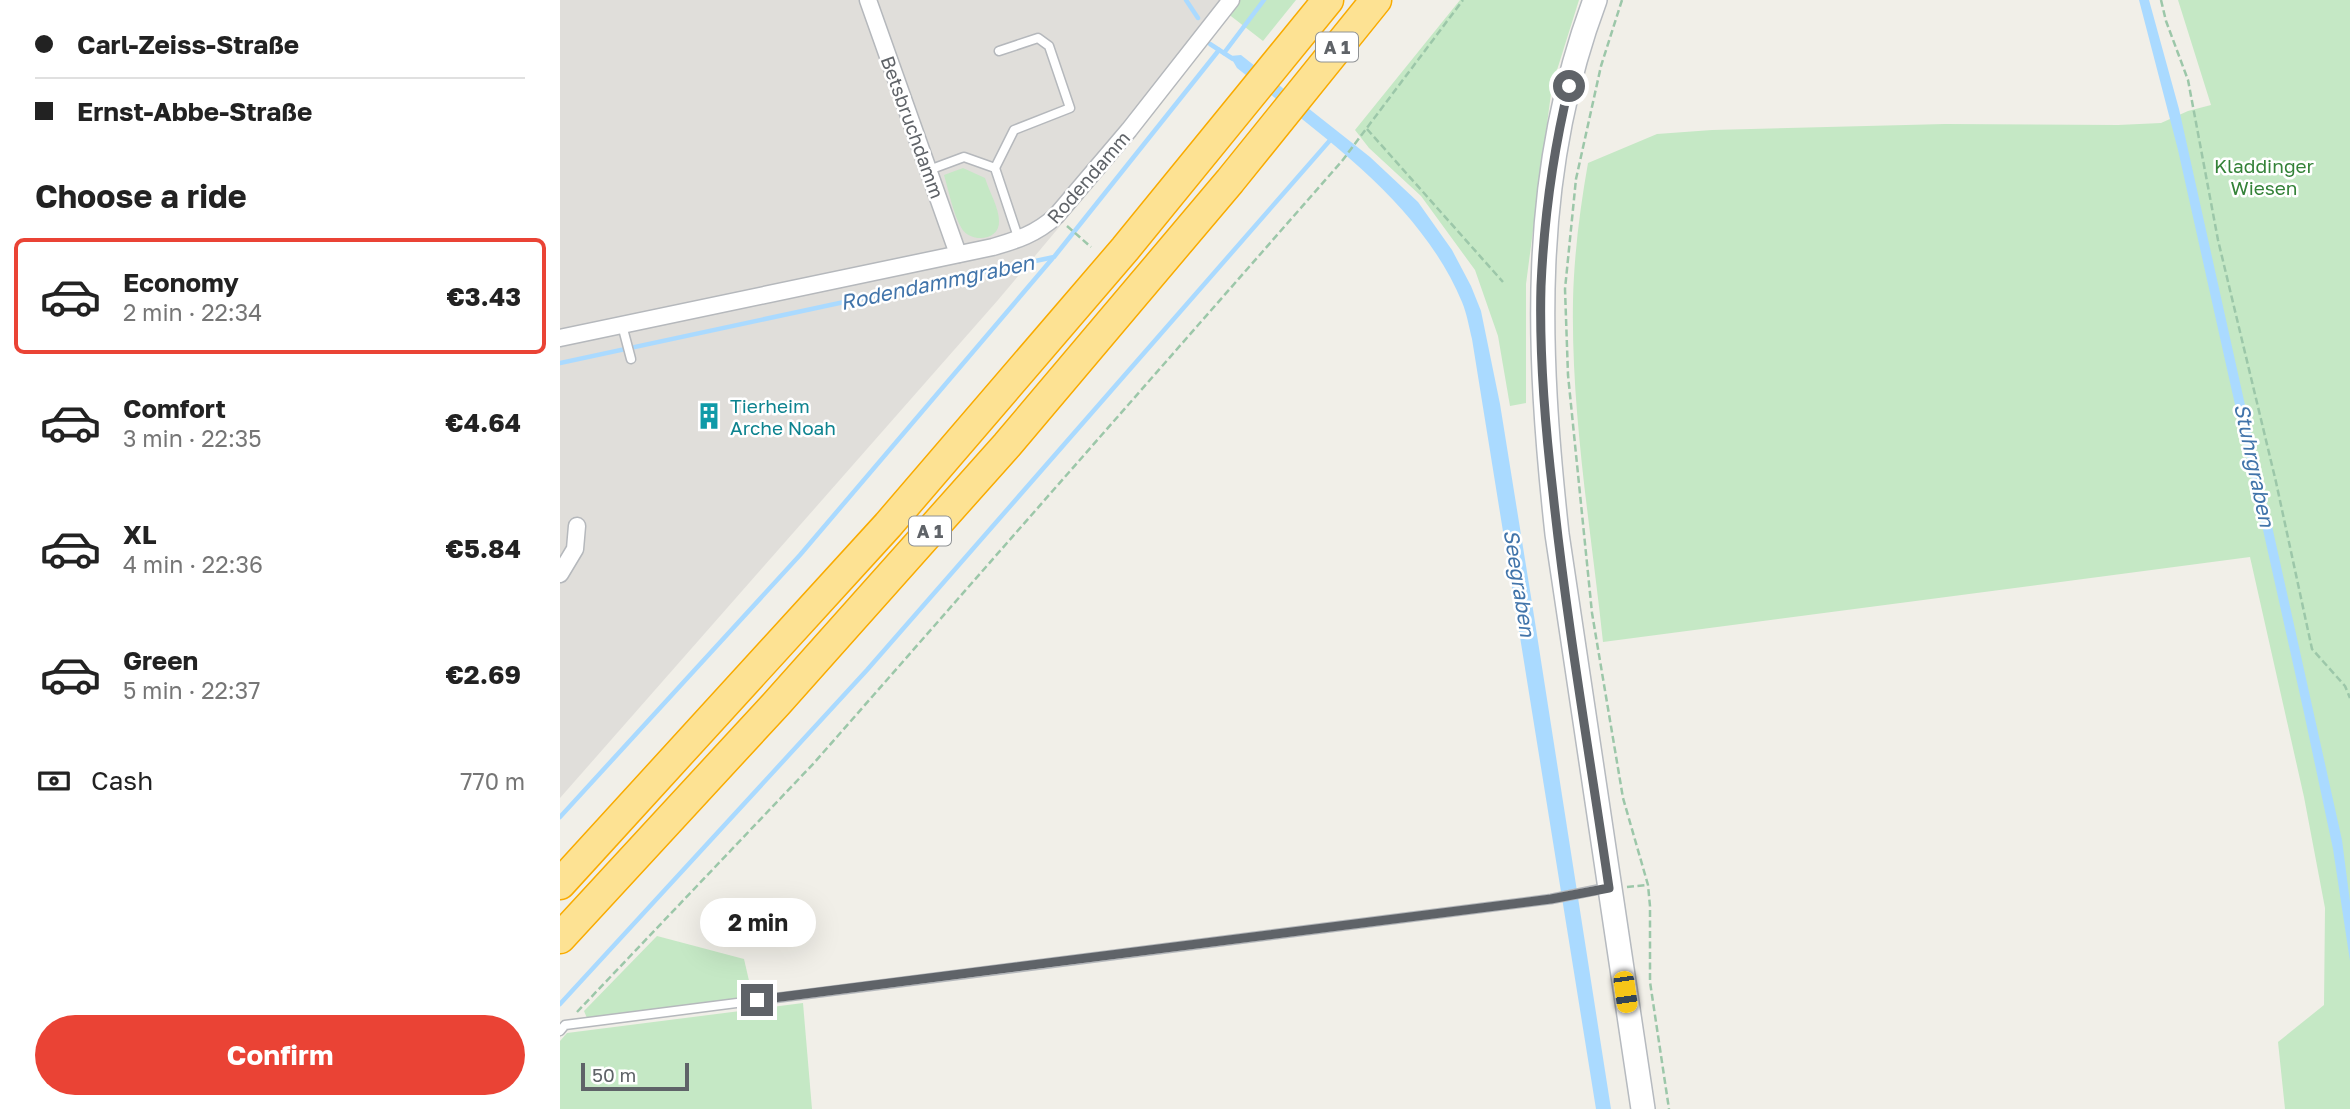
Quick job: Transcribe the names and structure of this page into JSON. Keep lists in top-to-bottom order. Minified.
{"streets":{"highway":["A 1"],"street":["Betsbruchdamm","Rodendamm"]},"crossings":[["Betsbruchdamm","Rodendamm"]],"water":["Rodendammgraben","Stuhrgraben","Seegraben"],"parks":["Kladdinger Wiesen"],"places":{"building":["Tierheim Arche Noah"]},"scale_bar":"50 m","page":{"banner":["Carl-Zeiss-Straße","Ernst-Abbe-Straße"],"heading":"Choose a ride","list":[{"name":"Economy","note":"2 min · 22:34","value":"€3.43"},{"name":"Comfort","note":"3 min · 22:35","value":"€4.64"},{"name":"XL","note":"4 min · 22:36","value":"€5.84"},{"name":"Green","note":"5 min · 22:37","value":"€2.69"}],"pay":["Cash","770 m"],"bubble":"2 min","buttons":"Confirm","scale":"50 m"}}
